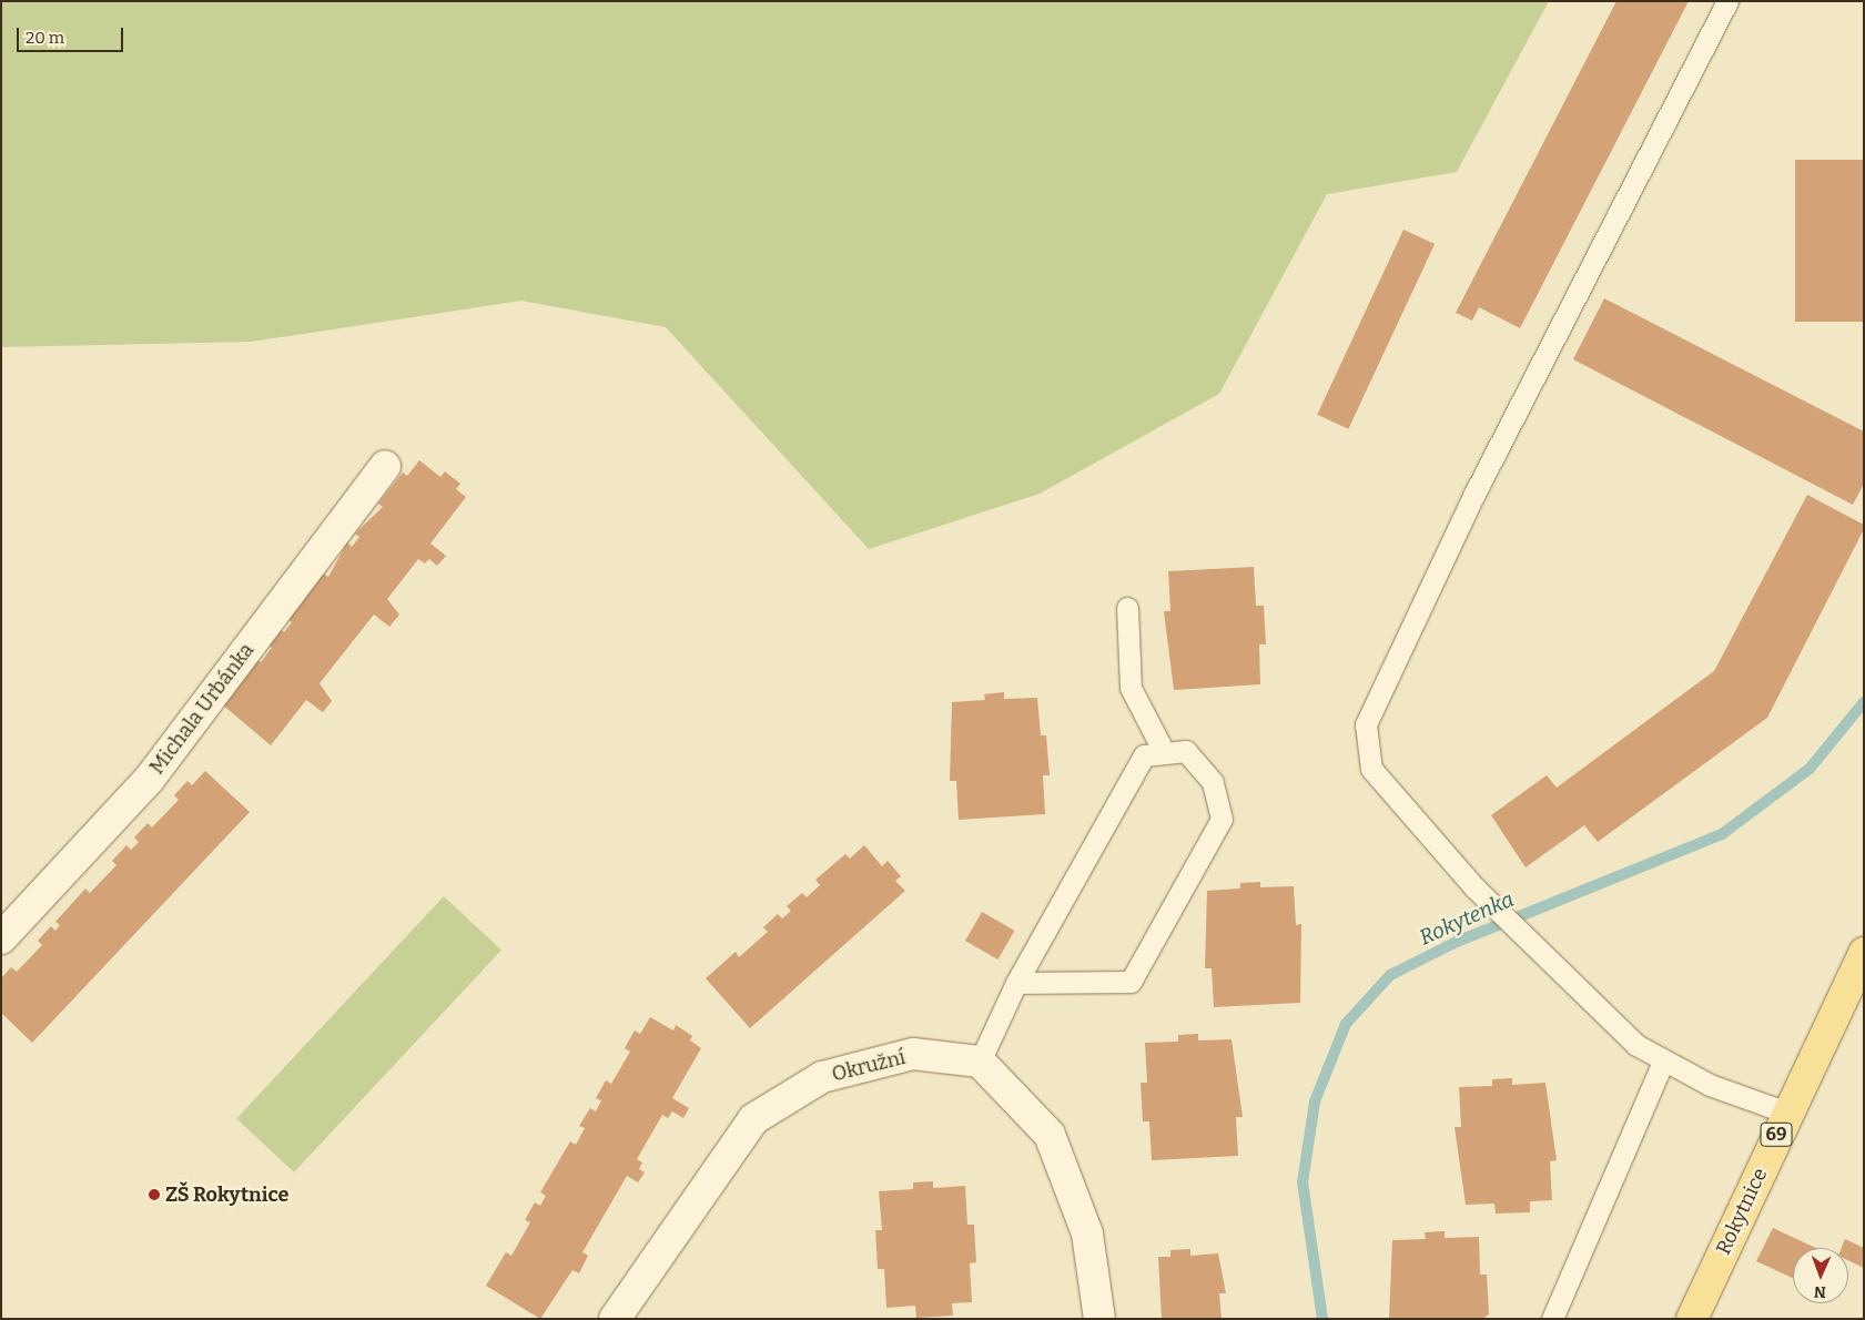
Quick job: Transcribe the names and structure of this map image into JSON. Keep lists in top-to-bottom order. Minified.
{"streets":{"main road":["69","Rokytnice"],"street":["Michala Urbánka","Okružní"]},"water":["Rokytenka"],"places":["ZŠ Rokytnice"],"scale_bar":"20 m","north":"bottom"}
